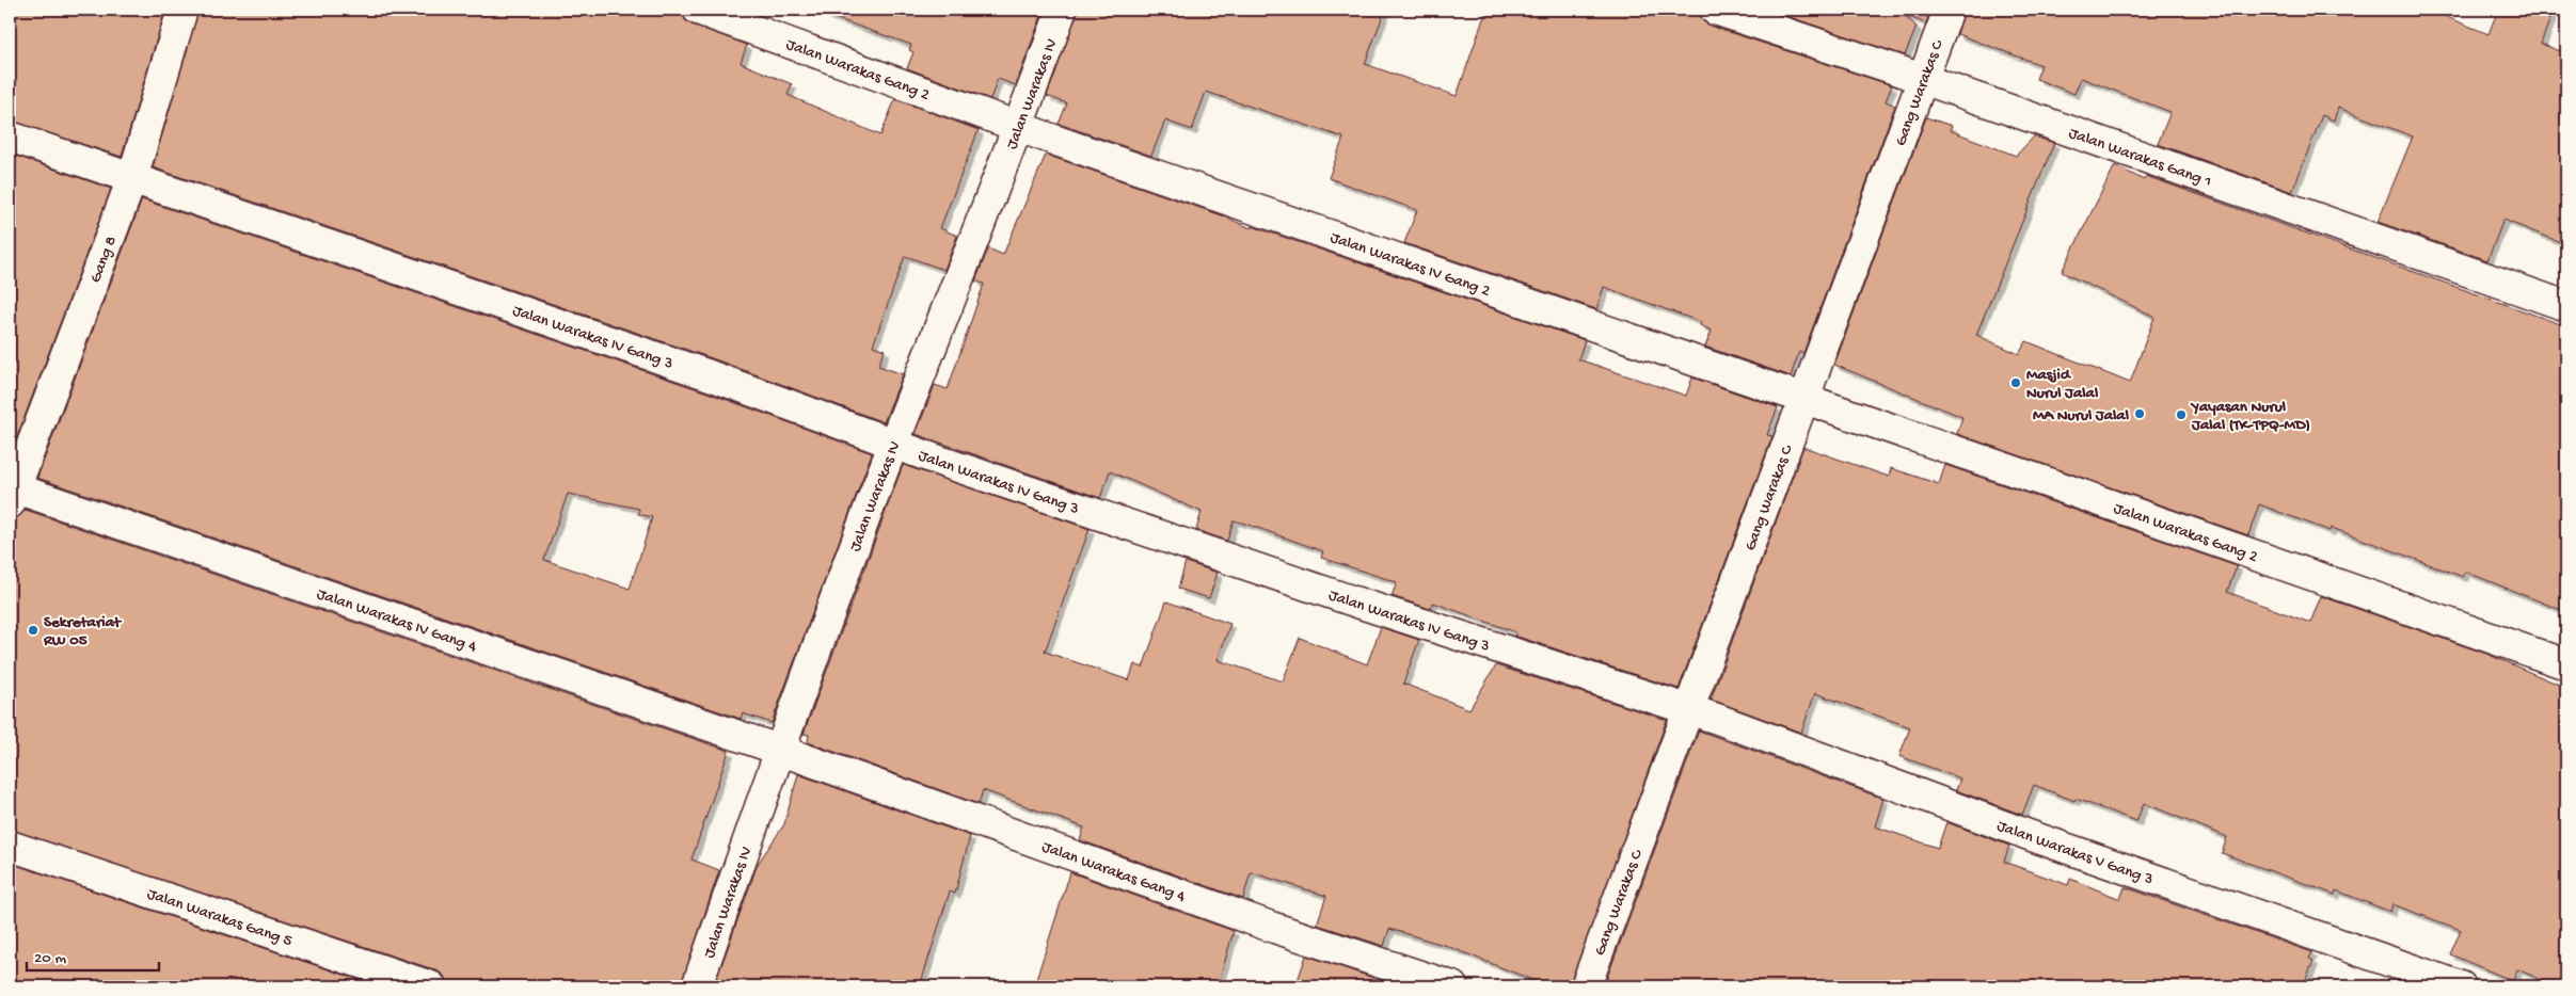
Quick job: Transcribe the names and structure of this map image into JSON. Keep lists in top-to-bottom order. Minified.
{"streets":{"street":["Jalan Warakas Gang 2","Jalan Warakas IV","Gang Warakas C","Jalan Warakas Gang 1","Gang 8","Jalan Warakas IV Gang 2","Jalan Warakas IV Gang 3","Jalan Warakas IV Gang 4","Jalan Warakas V Gang 3","Jalan Warakas Gang 4","Jalan Warakas Gang 5"]},"crossings":[["Jalan Warakas Gang 2","Jalan Warakas IV"],["Jalan Warakas Gang 2","Gang Warakas C"],["Jalan Warakas Gang 2","Jalan Warakas IV Gang 2"],["Jalan Warakas IV","Jalan Warakas IV Gang 2"],["Jalan Warakas IV","Jalan Warakas IV Gang 3"],["Jalan Warakas IV","Jalan Warakas IV Gang 4"],["Jalan Warakas IV","Jalan Warakas Gang 4"],["Gang Warakas C","Jalan Warakas Gang 1"],["Gang Warakas C","Jalan Warakas IV Gang 2"],["Gang Warakas C","Jalan Warakas IV Gang 3"],["Gang Warakas C","Jalan Warakas V Gang 3"],["Gang 8","Jalan Warakas IV Gang 3"],["Gang 8","Jalan Warakas IV Gang 4"],["Jalan Warakas IV Gang 3","Jalan Warakas V Gang 3"],["Jalan Warakas IV Gang 4","Jalan Warakas Gang 4"]],"places":["Masjid Nurul Jalal","MA Nurul Jalal","Yayasan Nurul Jalal (TK-TPQ-MD)","Sekretariat RW 05"],"scale_bar":"20 m"}
